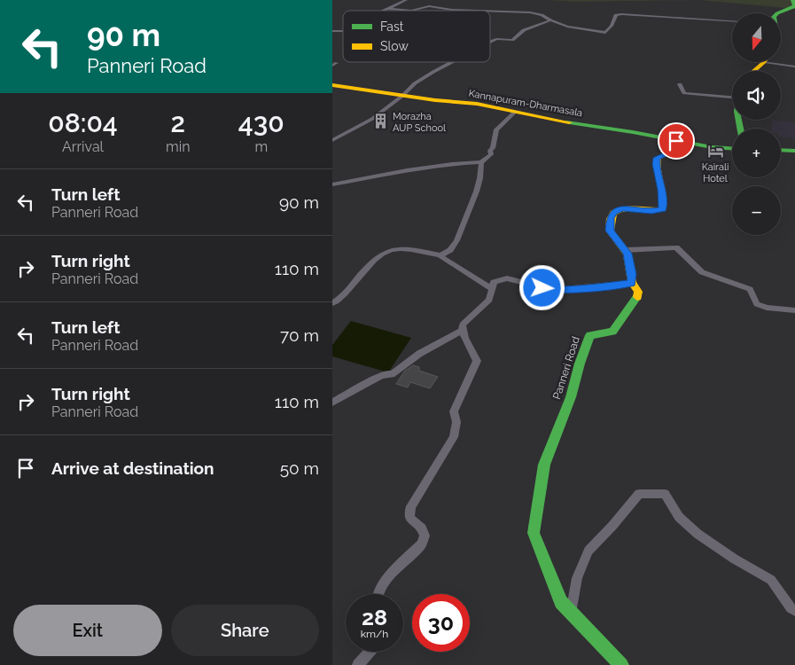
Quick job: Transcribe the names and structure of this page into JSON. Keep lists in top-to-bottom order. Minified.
{"streets":{"main road":["Kannapuram-Dharmasala","Panneri Road"]},"crossings":[["Kannapuram-Dharmasala","Panneri Road"]],"places":{"building":["Morazha AUP School"],"hotel":["Kairali Hotel"]},"legend":["Fast","Slow"],"north":"bottom","page":{"turn":["90 m","Panneri Road"],"map_buttons":["+","−"],"eta":["08:04","Arrival","2","min","430","m"],"list":[{"name":"Turn left","note":"Panneri Road","value":"90 m"},{"name":"Turn right","note":"Panneri Road","value":"110 m"},{"name":"Turn left","note":"Panneri Road","value":"70 m"},{"name":"Turn right","note":"Panneri Road","value":"110 m"},{"name":"Arrive at destination","value":"50 m"}],"speed":"28 km/h","limit":"30","buttons":["Exit","Share"]}}
